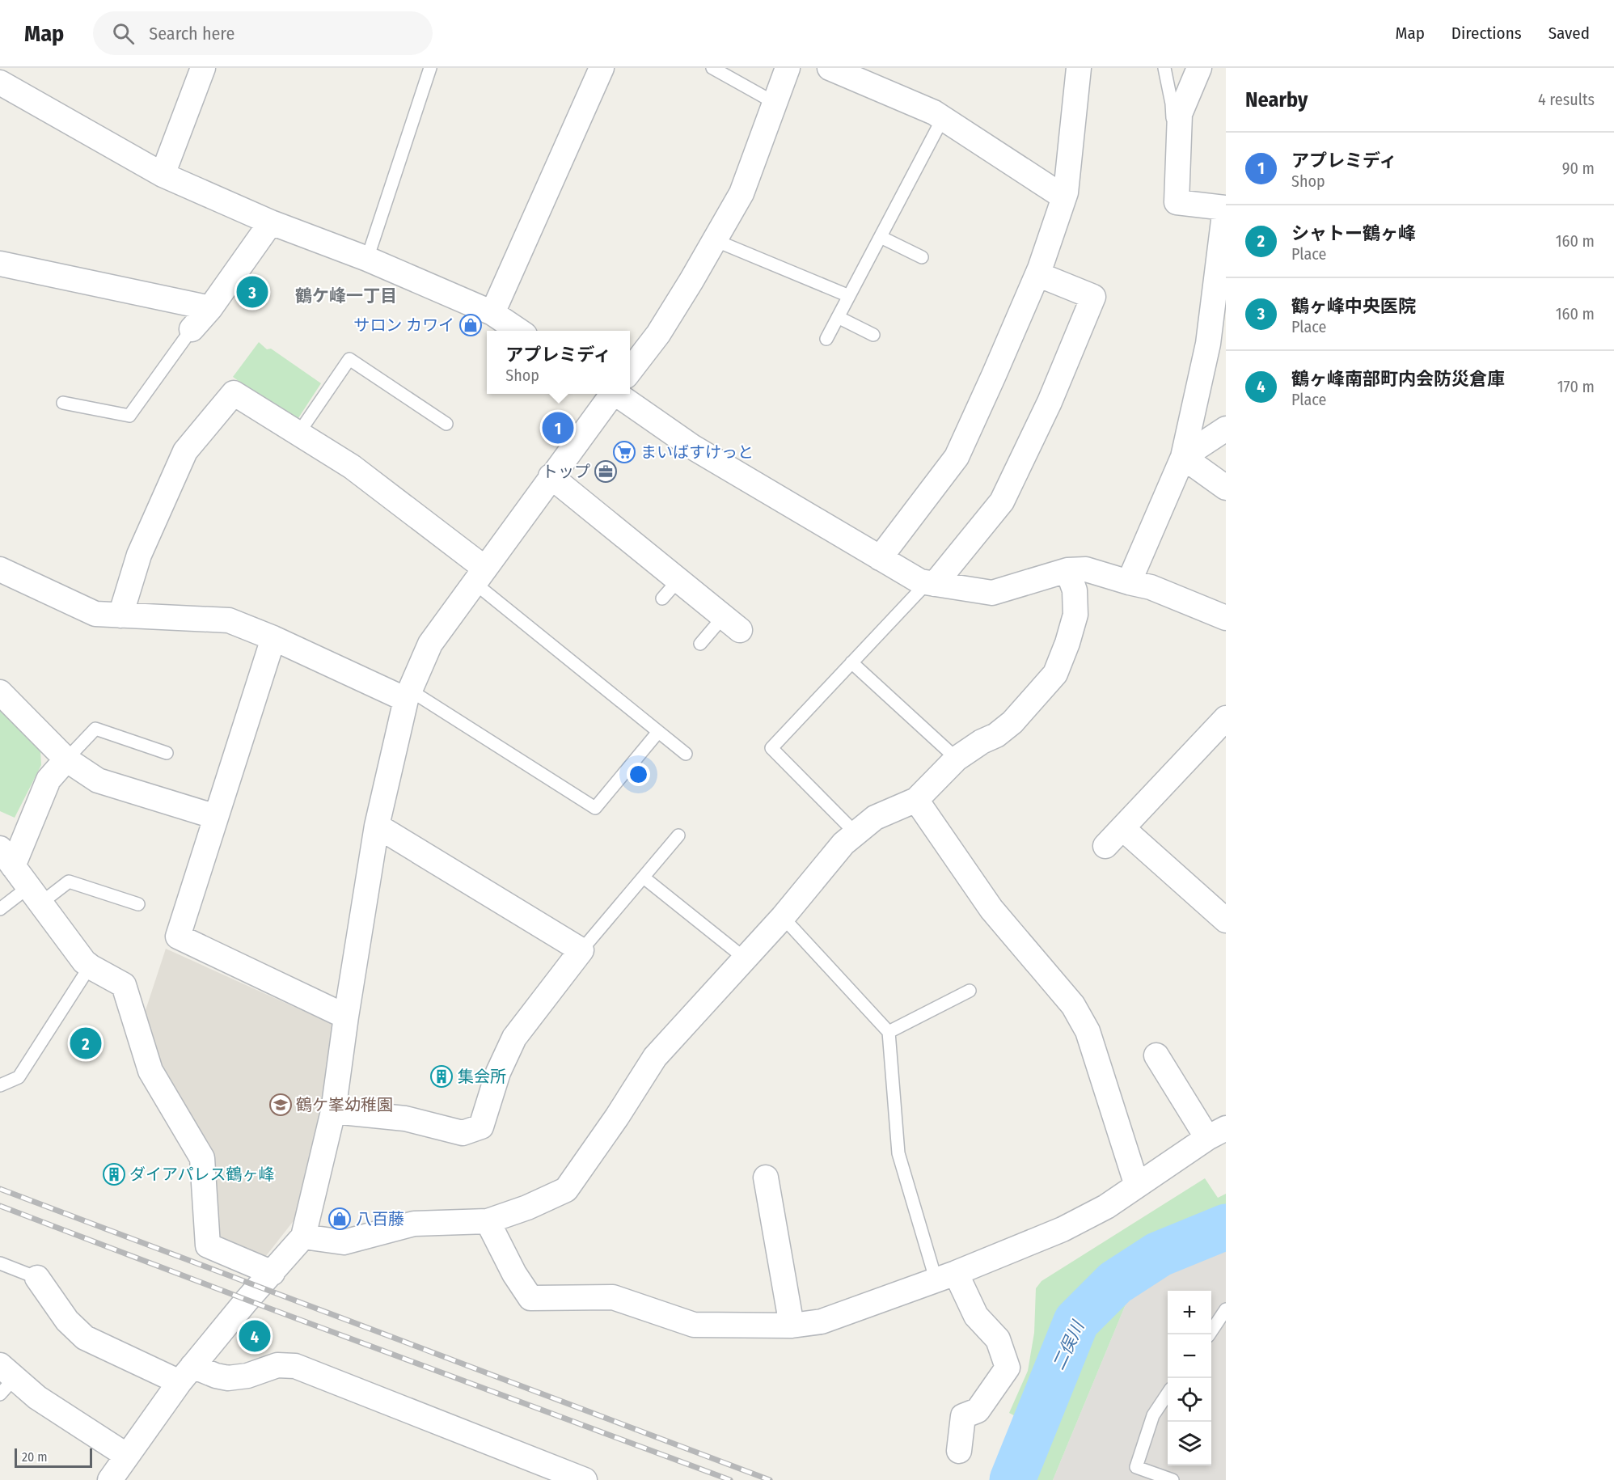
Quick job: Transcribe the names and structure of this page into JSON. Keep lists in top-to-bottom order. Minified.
{"districts":["鶴ケ峰一丁目"],"water":["二俣川"],"places":{"shop":["サロン カワイ","八百藤"],"supermarket":["まいばすけっと"],"office":["トップ"],"building":["集会所","ダイアパレス鶴ヶ峰"],"school or university":["鶴ケ峯幼稚園"]},"scale_bar":"20 m","page":{"header":"Map","search":"Search here","nav":["Map","Directions","Saved"],"heading":["Nearby","4 results"],"list":[{"mark":"1","name":"アプレミディ","note":"Shop","value":"90 m"},{"mark":"2","name":"シャトー鶴ヶ峰","note":"Place","value":"160 m"},{"mark":"3","name":"鶴ヶ峰中央医院","note":"Place","value":"160 m"},{"mark":"4","name":"鶴ヶ峰南部町内会防災倉庫","note":"Place","value":"170 m"}],"pins":["3","1","2","4"],"popup":["アプレミディ","Shop"],"map_buttons":["+","−"],"scale":"20 m"}}
